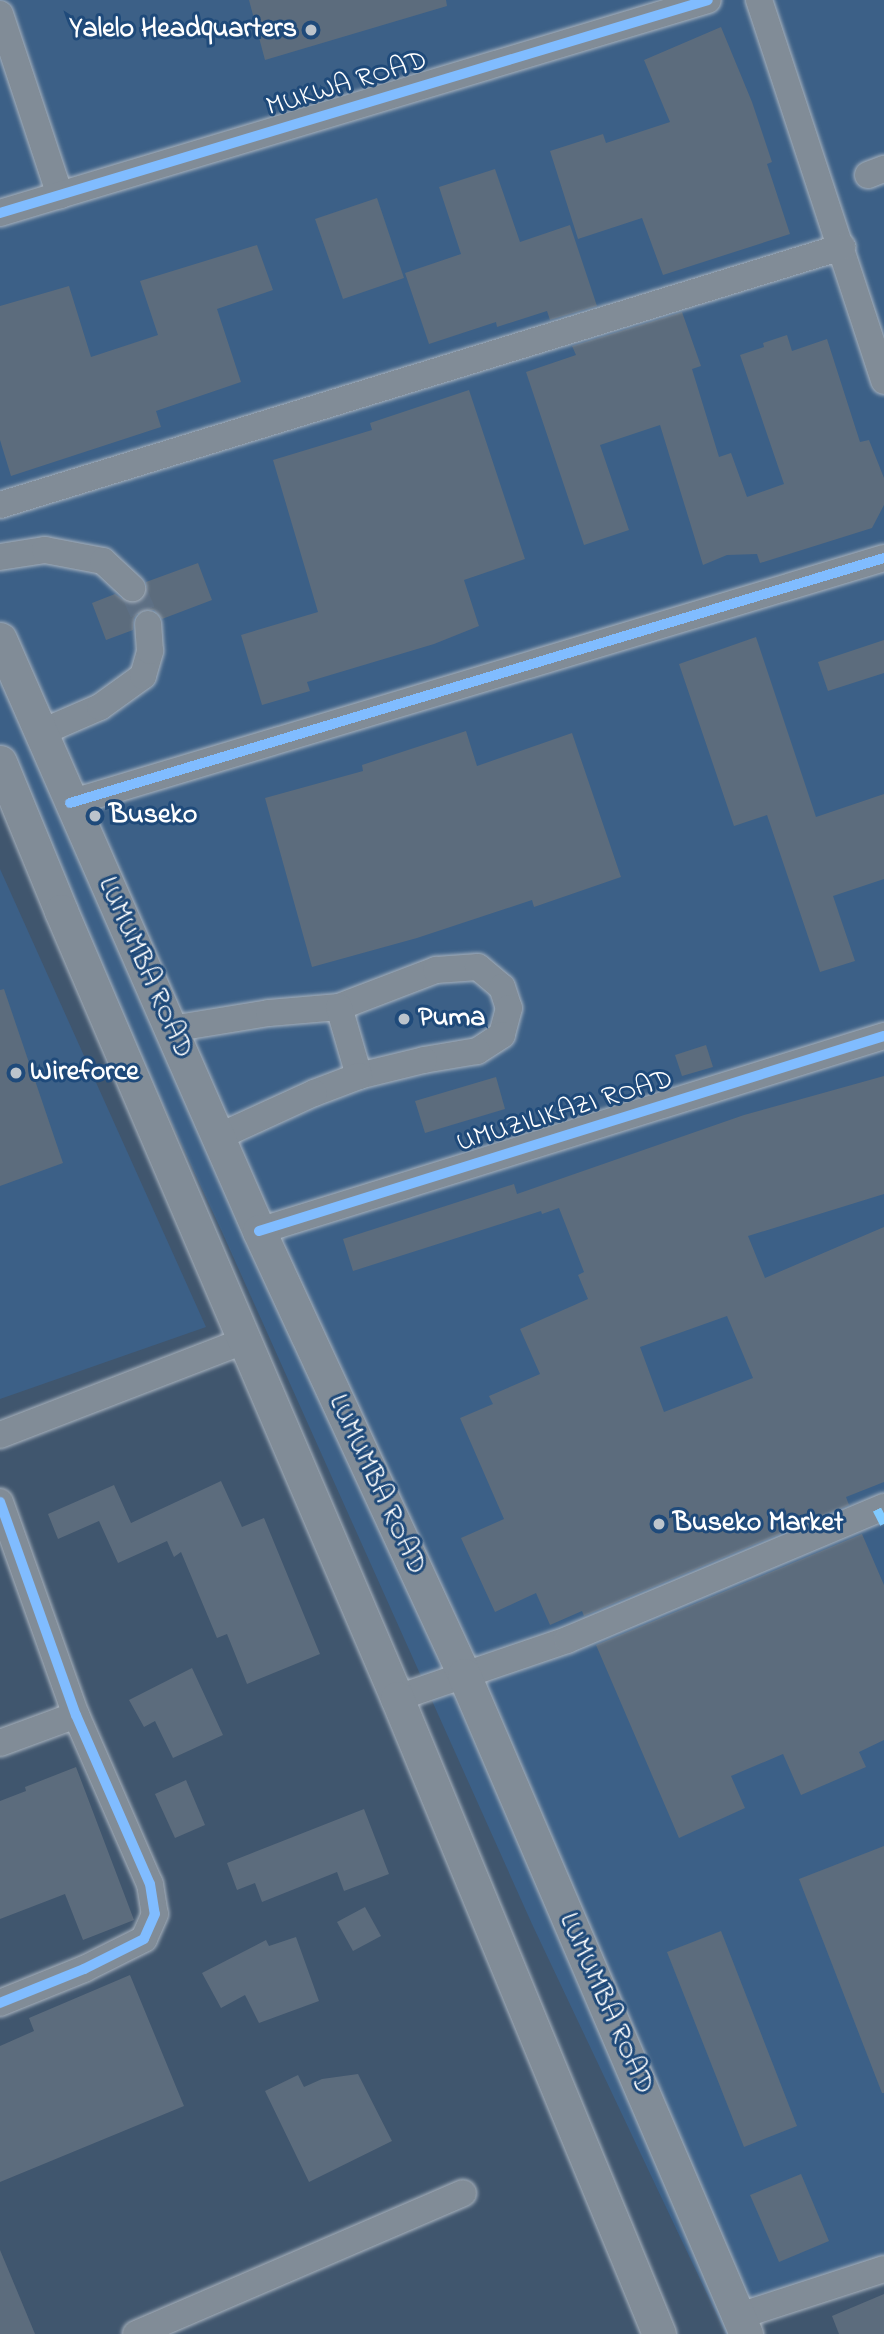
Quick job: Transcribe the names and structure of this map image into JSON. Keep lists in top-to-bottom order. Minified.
{"streets":{"main road":["LUMUMBA ROAD"],"street":["MUKWA ROAD","UMUZILIKAZI ROAD"]},"crossings":[["LUMUMBA ROAD","UMUZILIKAZI ROAD"]],"places":["Yalelo Headquarters","Buseko","Puma","Wireforce","Buseko Market"]}
